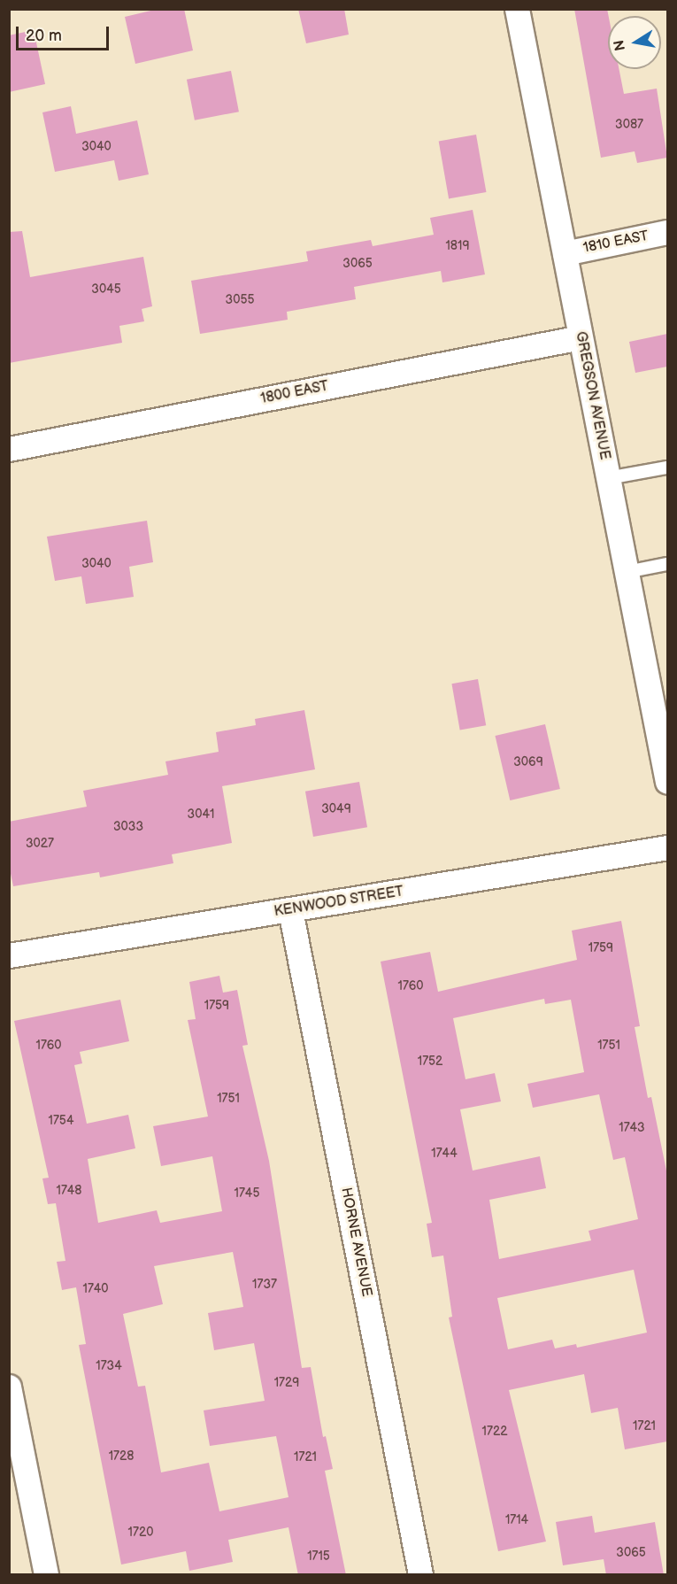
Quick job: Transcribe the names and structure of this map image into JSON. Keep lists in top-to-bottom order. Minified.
{"streets":{"street":["1810 EAST","1800 EAST","GREGSON AVENUE","KENWOOD STREET","HORNE AVENUE"]},"crossings":[["1810 EAST","GREGSON AVENUE"],["1800 EAST","GREGSON AVENUE"],["KENWOOD STREET","HORNE AVENUE"]],"house_numbers":["3087","3040","1819","3065","3045","3055","3040","3069","3049","3041","3033","3027","1759","1760","1759","1760","1751","1752","1751","1754","1743","1744","1748","1745","1737","1740","1734","1729","1721","1722","1728","1721","1714","1720","3065","1715"],"scale_bar":"20 m","north":"left"}
